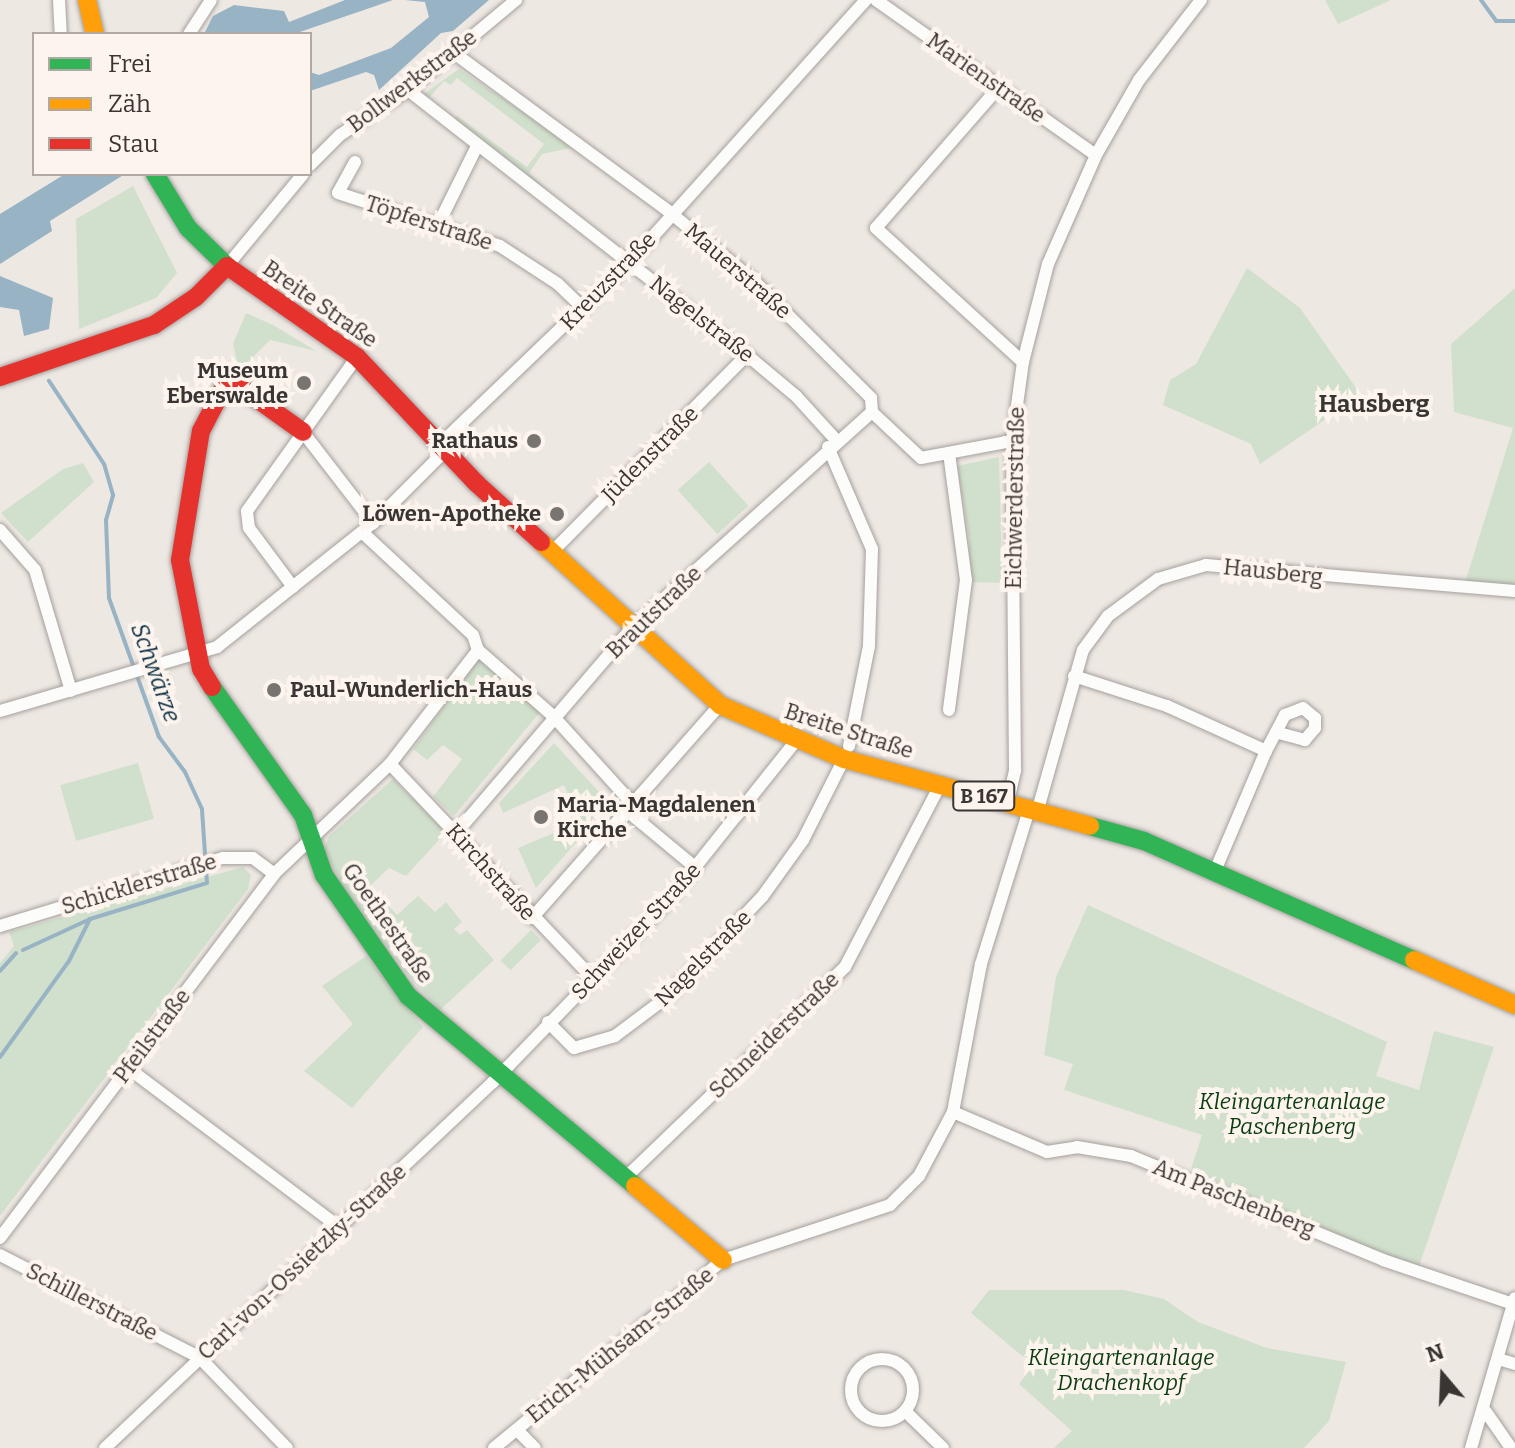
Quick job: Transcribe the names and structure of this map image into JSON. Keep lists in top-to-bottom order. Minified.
{"streets":{"main road":["Breite Straße","B 167","Goethestraße"],"street":["Marienstraße","Bollwerkstraße","Töpferstraße","Mauerstraße","Kreuzstraße","Nagelstraße","Jüdenstraße","Eichwerderstraße","Hausberg","Brautstraße","Kirchstraße","Schicklerstraße","Schweizer Straße","Schneiderstraße","Pfeilstraße","Am Paschenberg","Carl-von-Ossietzky-Straße","Schillerstraße","Erich-Mühsam-Straße"]},"crossings":[["Marienstraße","Eichwerderstraße"],["Bollwerkstraße","Mauerstraße"],["Bollwerkstraße","Nagelstraße"],["Töpferstraße","Kreuzstraße"],["Mauerstraße","Kreuzstraße"],["Mauerstraße","Eichwerderstraße"],["Mauerstraße","Brautstraße"],["Kreuzstraße","Breite Straße"],["Kreuzstraße","Nagelstraße"],["Kreuzstraße","Goethestraße"],["Breite Straße","Nagelstraße"],["Breite Straße","Jüdenstraße"],["Breite Straße","Eichwerderstraße"],["Breite Straße","Hausberg"],["Breite Straße","Brautstraße"],["Breite Straße","Schweizer Straße"],["Breite Straße","Schneiderstraße"],["Breite Straße","Erich-Mühsam-Straße"],["Nagelstraße","Jüdenstraße"],["Nagelstraße","Brautstraße"],["Nagelstraße","Schweizer Straße"],["Hausberg","Erich-Mühsam-Straße"],["Brautstraße","Kirchstraße"],["Kirchstraße","Schweizer Straße"],["Kirchstraße","Pfeilstraße"],["Schicklerstraße","Pfeilstraße"],["Goethestraße","Schweizer Straße"],["Goethestraße","Schneiderstraße"],["Goethestraße","Pfeilstraße"],["Goethestraße","Carl-von-Ossietzky-Straße"],["Goethestraße","Erich-Mühsam-Straße"],["Schweizer Straße","Carl-von-Ossietzky-Straße"],["Am Paschenberg","Erich-Mühsam-Straße"],["Carl-von-Ossietzky-Straße","Schillerstraße"]],"districts":["Hausberg"],"water":["Schwärze"],"parks":["Kleingartenanlage Paschenberg","Kleingartenanlage Drachenkopf"],"places":["Museum Eberswalde","Rathaus","Löwen-Apotheke","Paul-Wunderlich-Haus","Maria-Magdalenen Kirche"],"legend":["Frei","Zäh","Stau"],"north":"top"}
